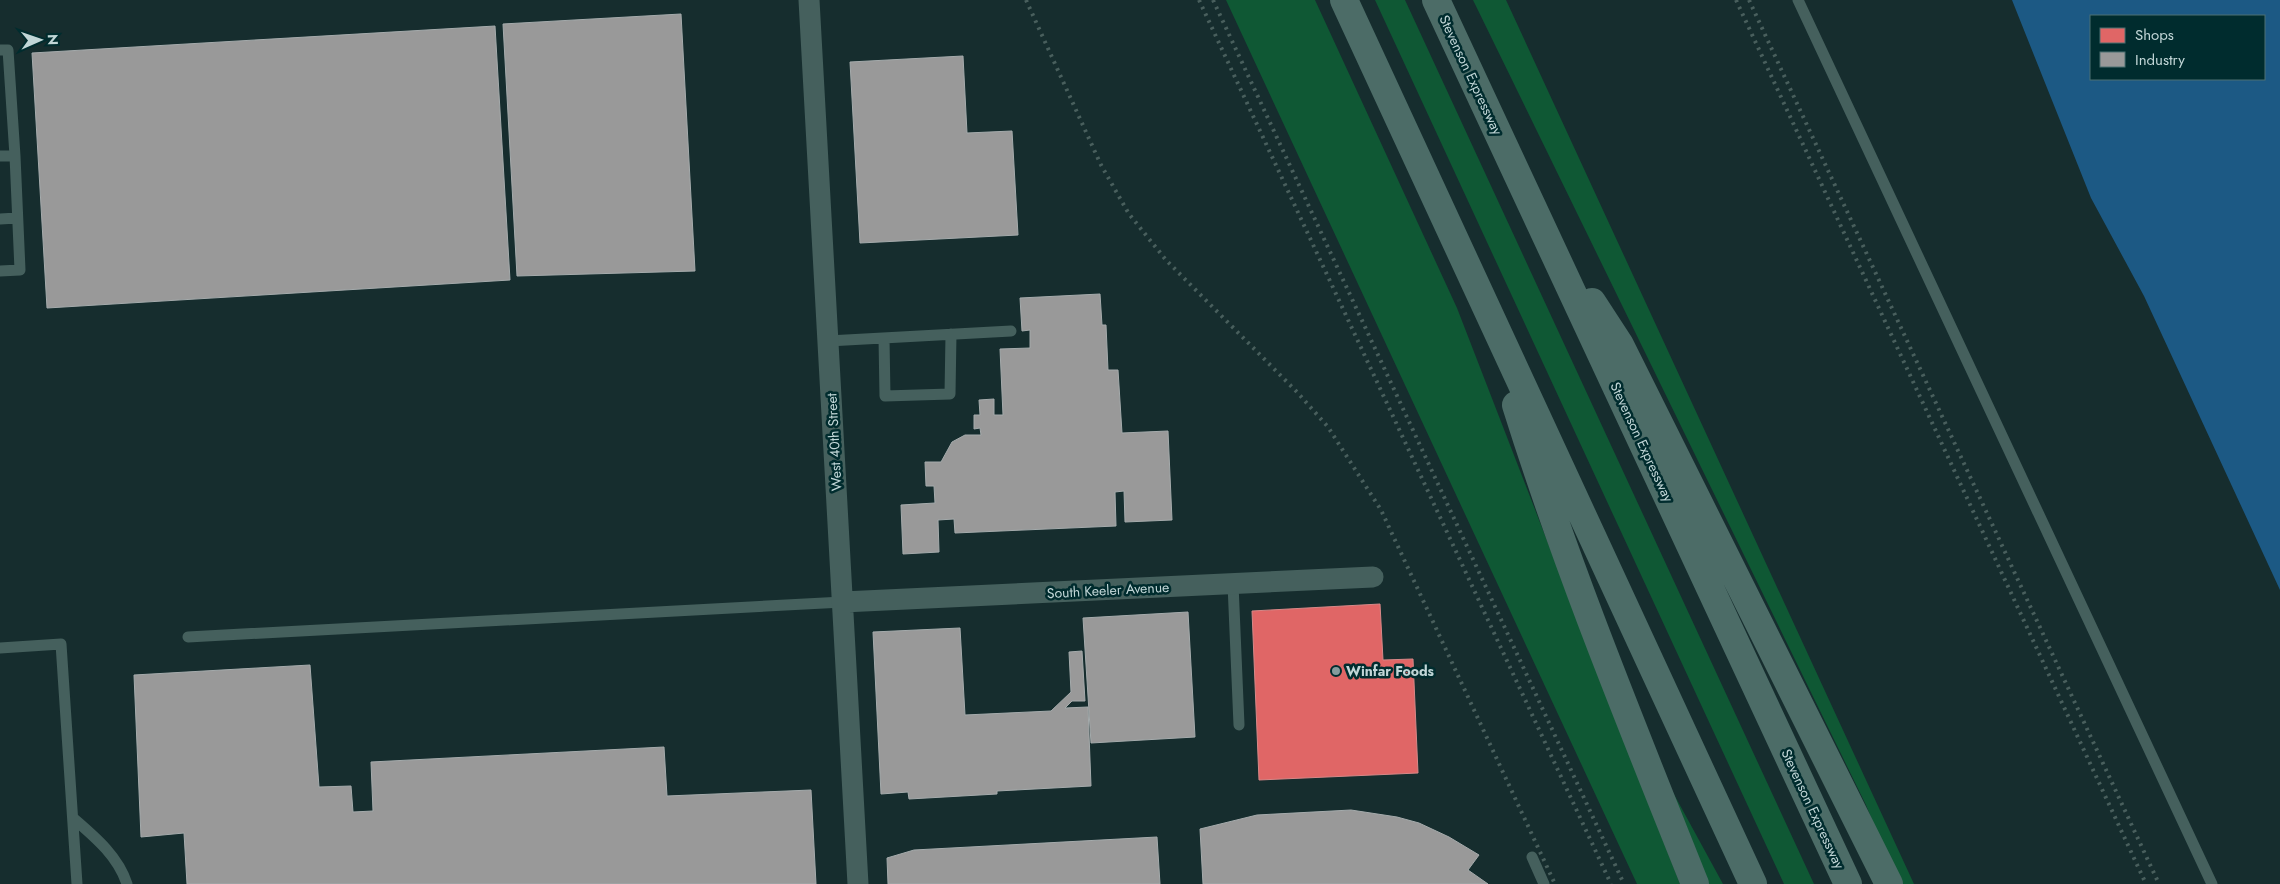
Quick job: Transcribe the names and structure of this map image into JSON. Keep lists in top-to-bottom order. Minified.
{"streets":{"highway":["Stevenson Expressway"],"street":["West 40th Street","South Keeler Avenue"]},"crossings":[["West 40th Street","South Keeler Avenue"]],"places":["Winfar Foods"],"legend":["Shops","Industry"],"north":"right"}
